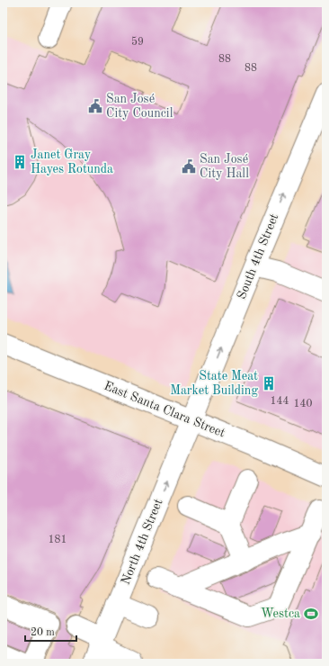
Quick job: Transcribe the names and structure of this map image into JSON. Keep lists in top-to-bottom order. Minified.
{"streets":{"main road":["South 4th Street","East Santa Clara Street","North 4th Street"]},"crossings":[["South 4th Street","East Santa Clara Street"],["South 4th Street","North 4th Street"],["East Santa Clara Street","North 4th Street"]],"one_way":["South 4th Street"],"places":{"public building":["San José City Council","San José City Hall"],"building":["Janet Gray Hayes Rotunda","State Meat Market Building"],"sports":["Westca"]},"house_numbers":["59","88","88","144","140","181"],"scale_bar":"20 m"}
